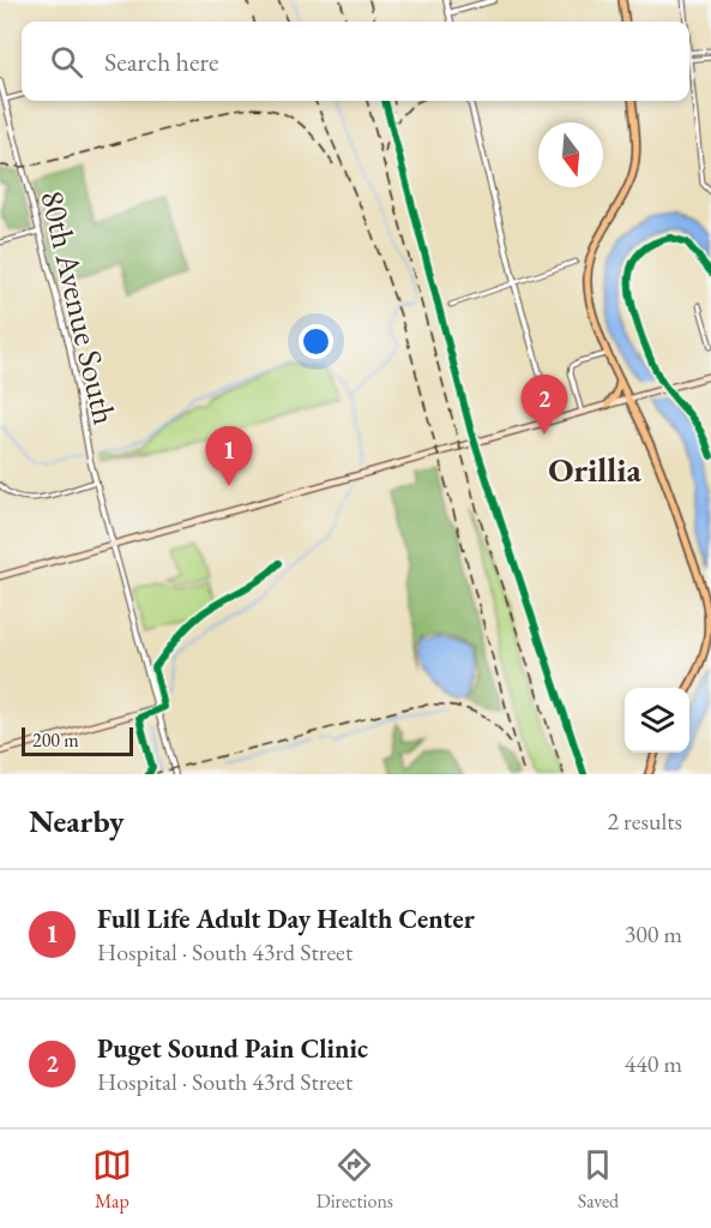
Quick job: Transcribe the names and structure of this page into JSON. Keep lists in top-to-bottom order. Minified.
{"streets":{"street":["80th Avenue South"]},"districts":["Orillia"],"scale_bar":"200 m","north":"bottom","page":{"search":"Search here","pins":["2","1"],"scale":"200 m","heading":["Nearby","2 results"],"list":[{"mark":"1","name":"Full Life Adult Day Health Center","note":"Hospital · South 43rd Street","value":"300 m"},{"mark":"2","name":"Puget Sound Pain Clinic","note":"Hospital · South 43rd Street","value":"440 m"}],"nav":["Map","Directions","Saved"]}}
